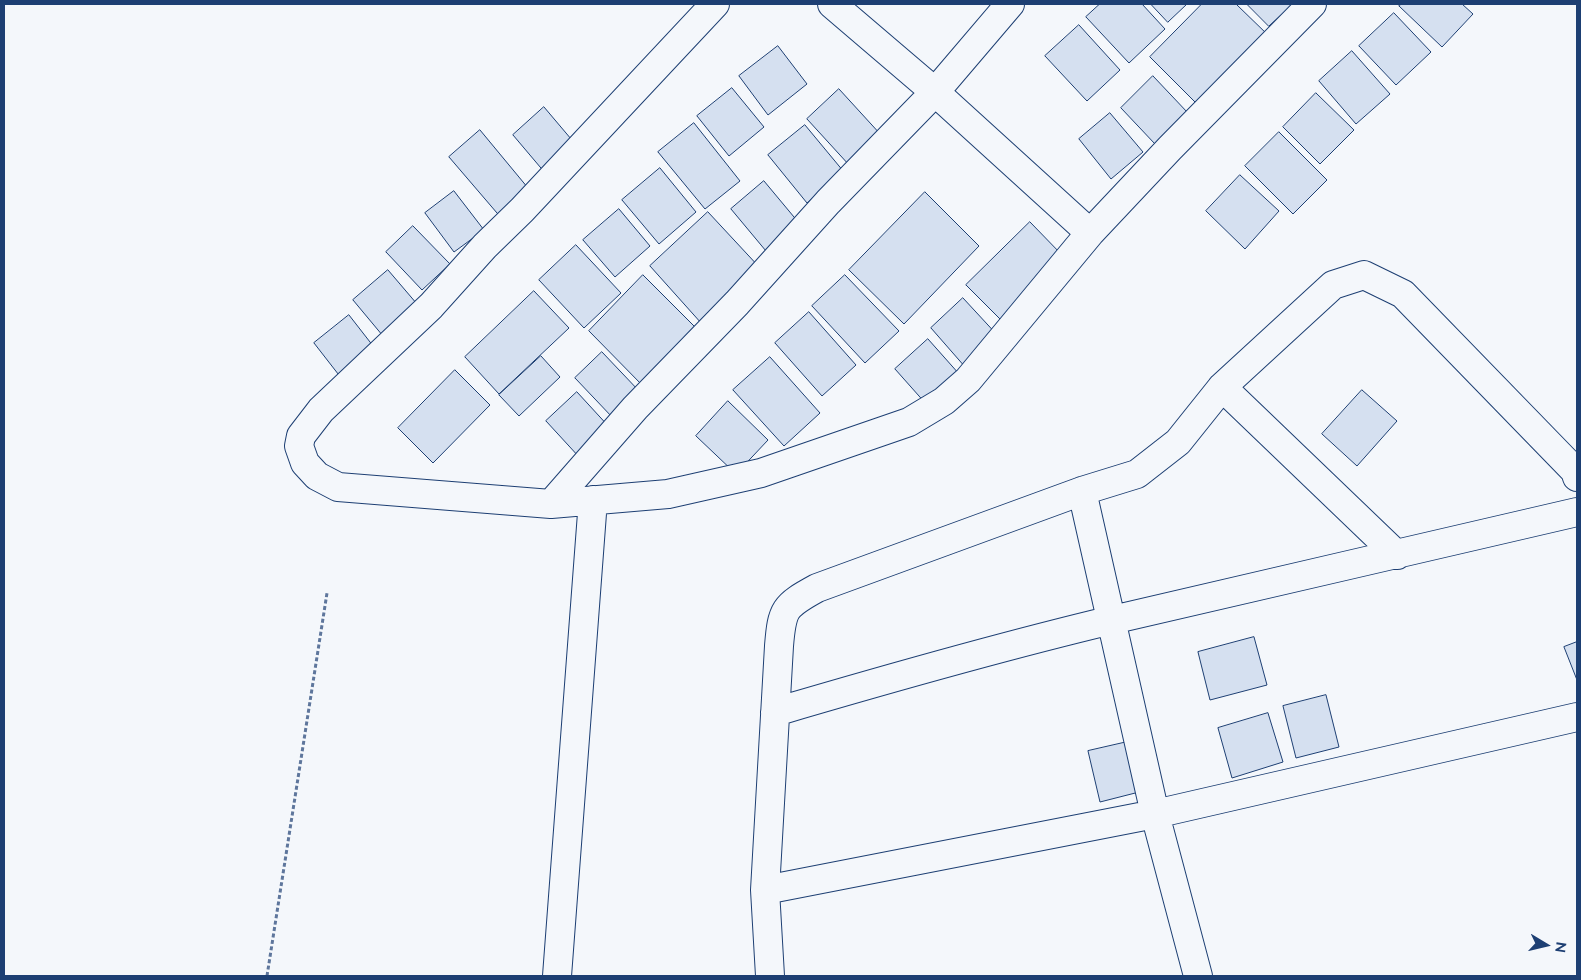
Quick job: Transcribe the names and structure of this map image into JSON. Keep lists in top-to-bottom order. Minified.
{"north":"right"}
